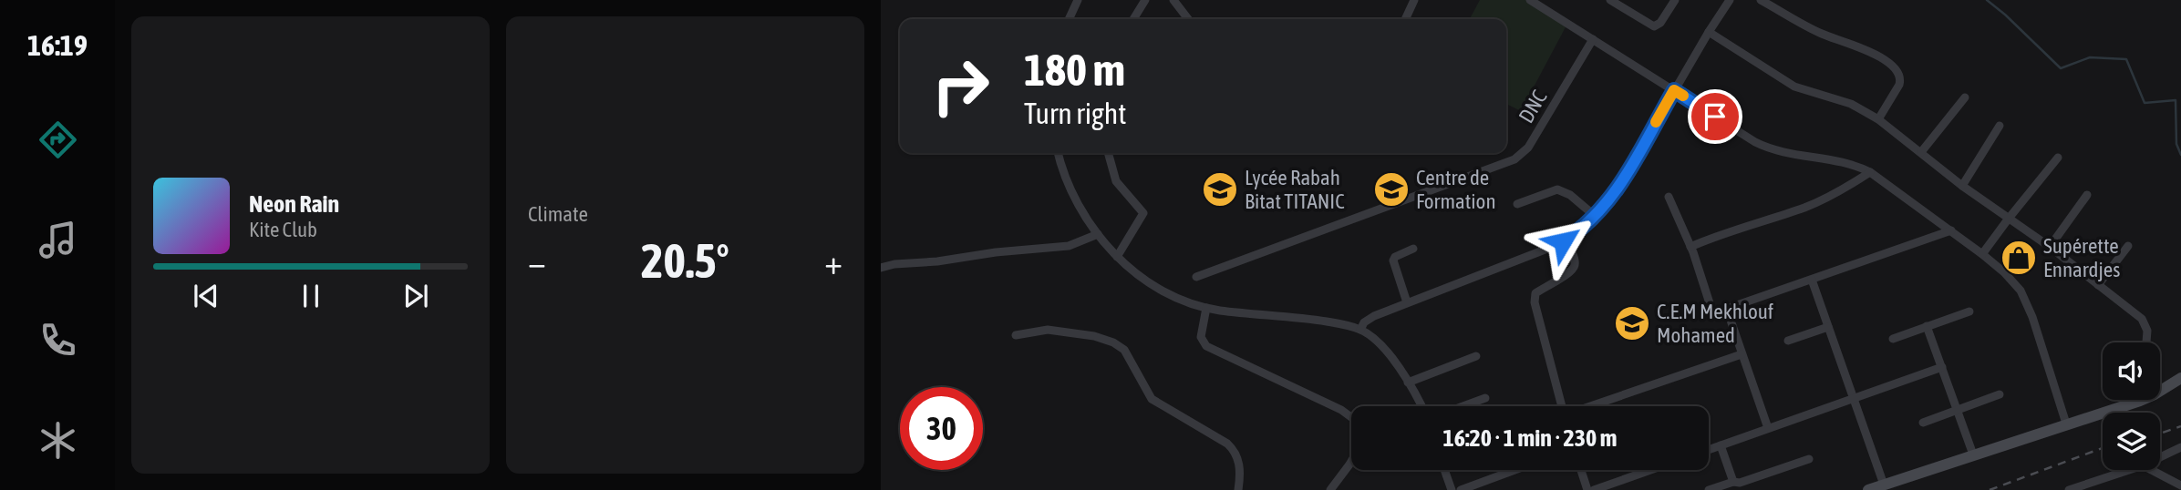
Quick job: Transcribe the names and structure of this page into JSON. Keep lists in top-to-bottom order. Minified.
{"streets":{"street":["DNC"]},"places":{"school or university":["Lycée Rabah Bitat TITANIC","Centre de Formation","C.E.M Mekhlouf Mohamed"],"shop":["Supérette Ennardjes"]},"page":{"tabs":"16:19","tile":"Climate","turn":["180 m","Turn right"],"song":["Neon Rain","Kite Club"],"heat":["−","20.5°","+"],"limit":"30","trip":"16:20 · 1 min · 230 m"}}
